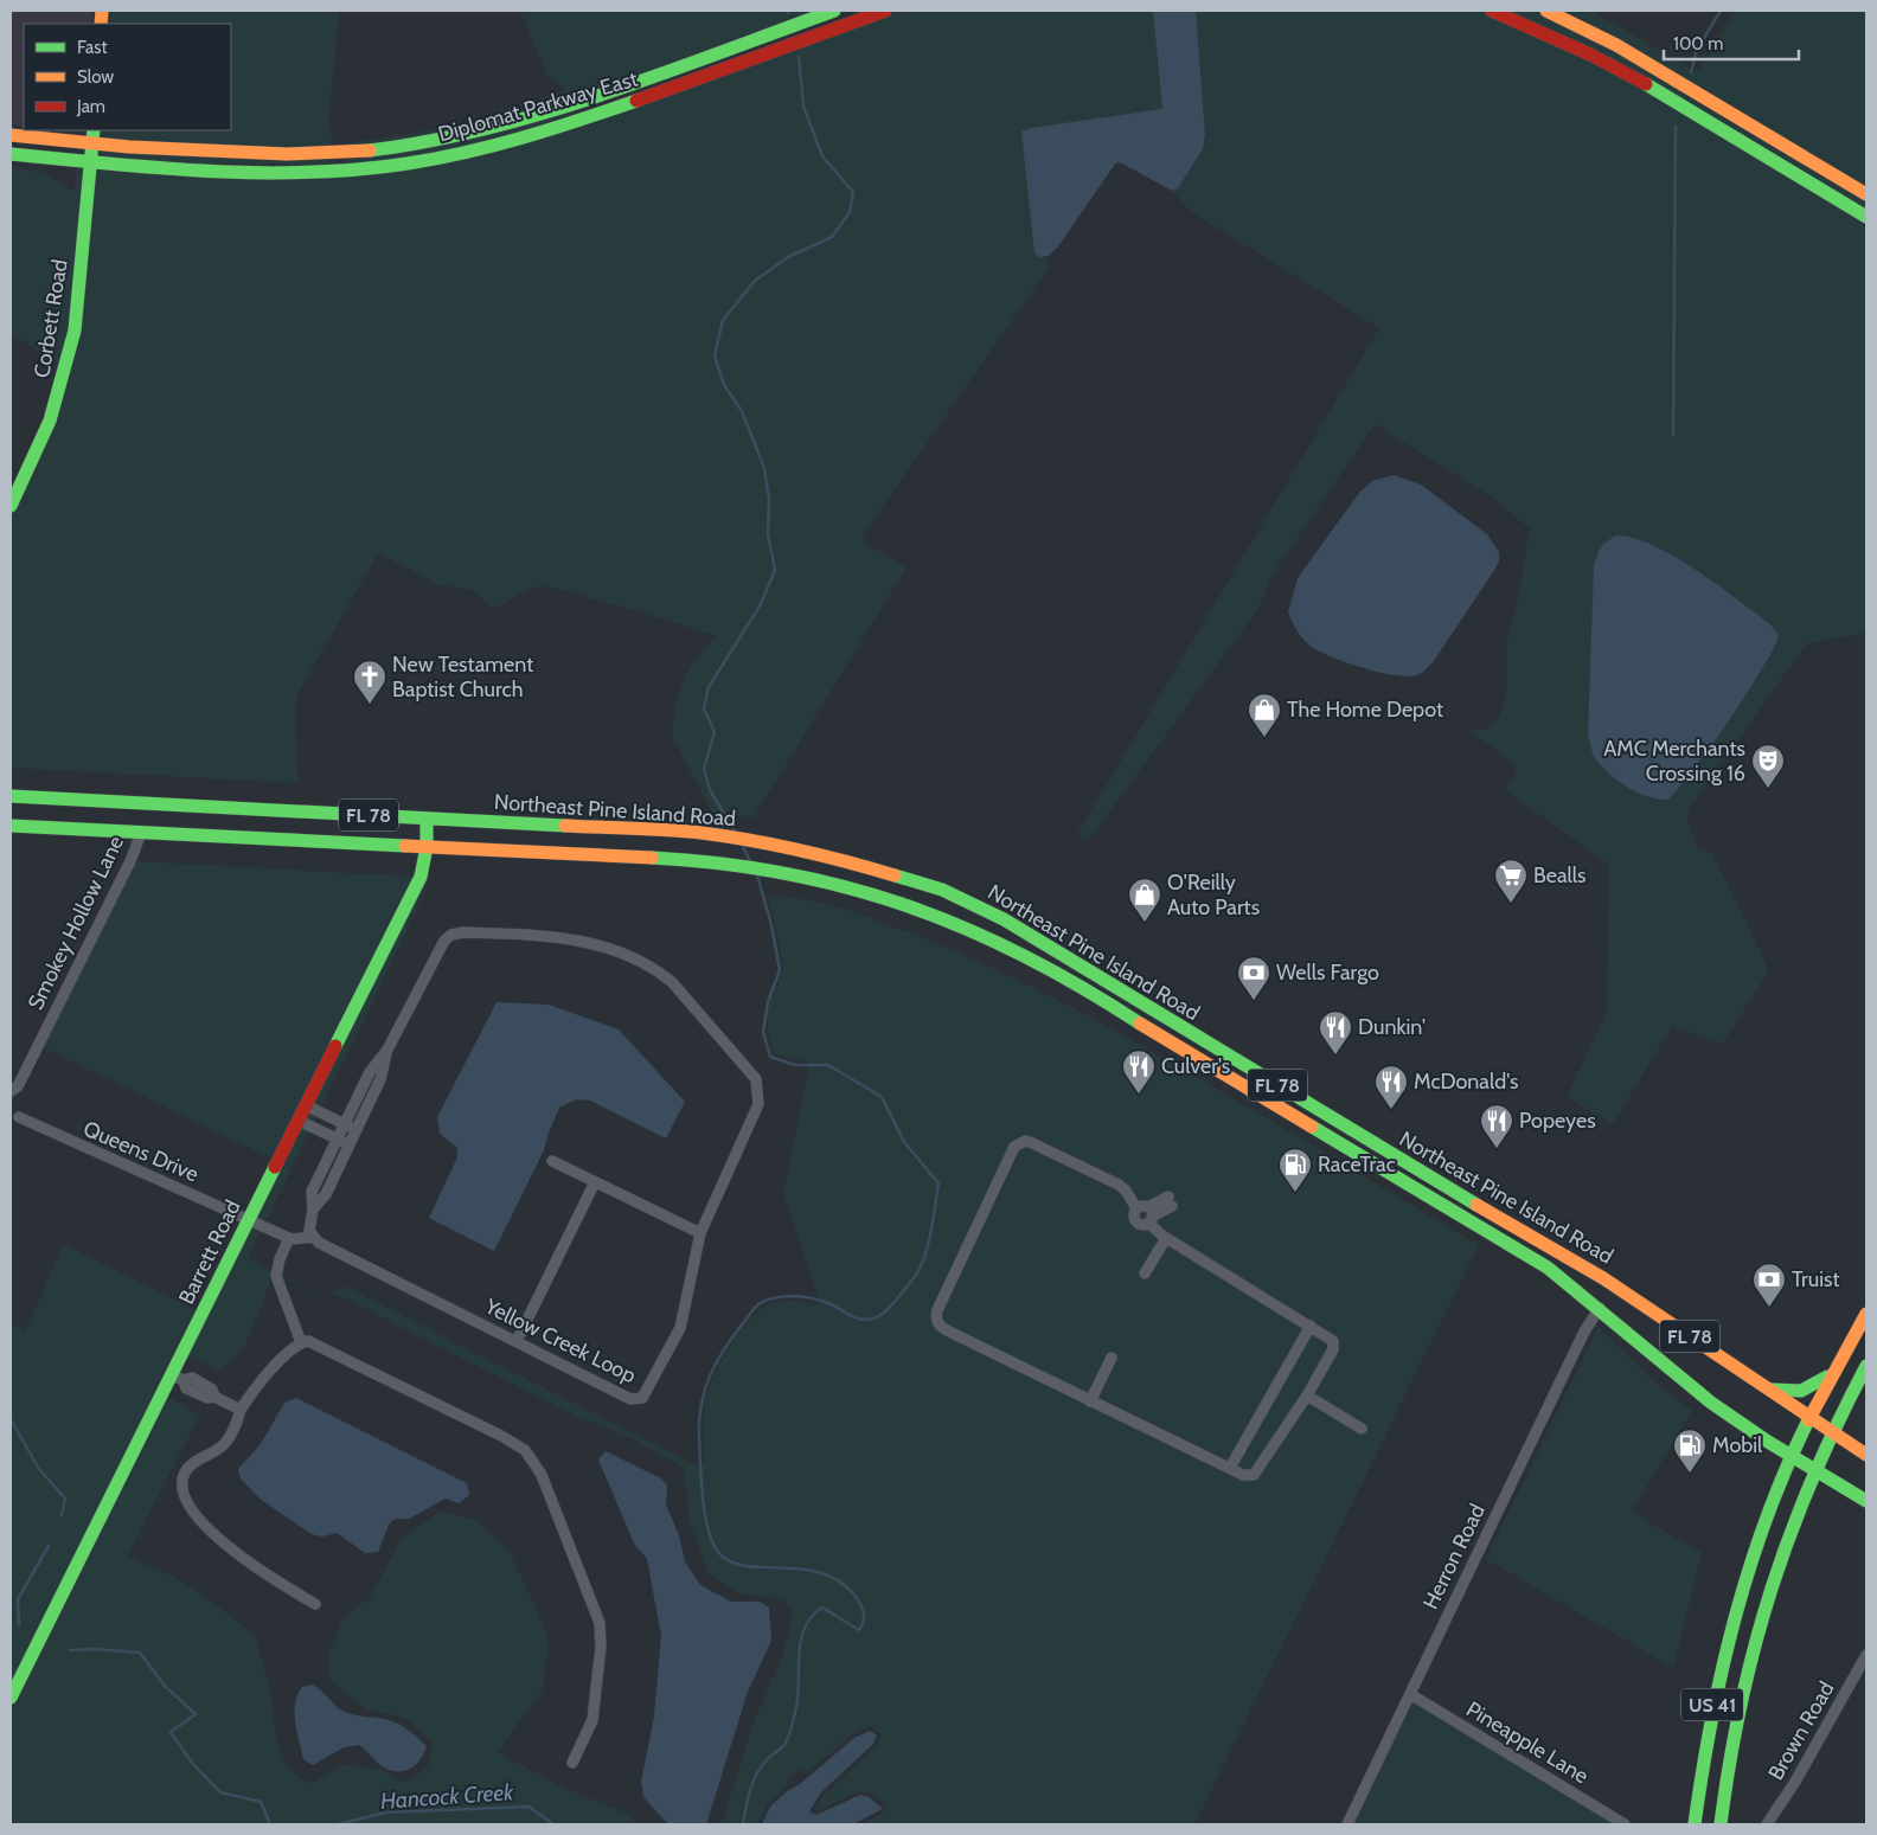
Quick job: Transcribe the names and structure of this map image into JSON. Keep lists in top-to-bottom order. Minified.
{"streets":{"main road":["Diplomat Parkway East","Corbett Road","Northeast Pine Island Road","FL 78","Barrett Road","US 41"],"street":["Smokey Hollow Lane","Queens Drive","Yellow Creek Loop","Herron Road","Brown Road","Pineapple Lane"]},"crossings":[["Diplomat Parkway East","Corbett Road"],["Northeast Pine Island Road","FL 78"],["Northeast Pine Island Road","Smokey Hollow Lane"],["Northeast Pine Island Road","Barrett Road"],["Northeast Pine Island Road","Herron Road"],["Northeast Pine Island Road","US 41"],["FL 78","US 41"],["Queens Drive","Barrett Road"],["Herron Road","Pineapple Lane"]],"water":["Hancock Creek"],"places":{"church":["New Testament Baptist Church"],"shop":["The Home Depot","O'Reilly Auto Parts"],"theatre":["AMC Merchants Crossing 16"],"supermarket":["Bealls"],"bank":["Wells Fargo","Truist"],"restaurant":["Dunkin'","Culver's","McDonald's","Popeyes"],"fuel station":["RaceTrac","Mobil"]},"legend":["Fast","Slow","Jam"],"scale_bar":"100 m"}
